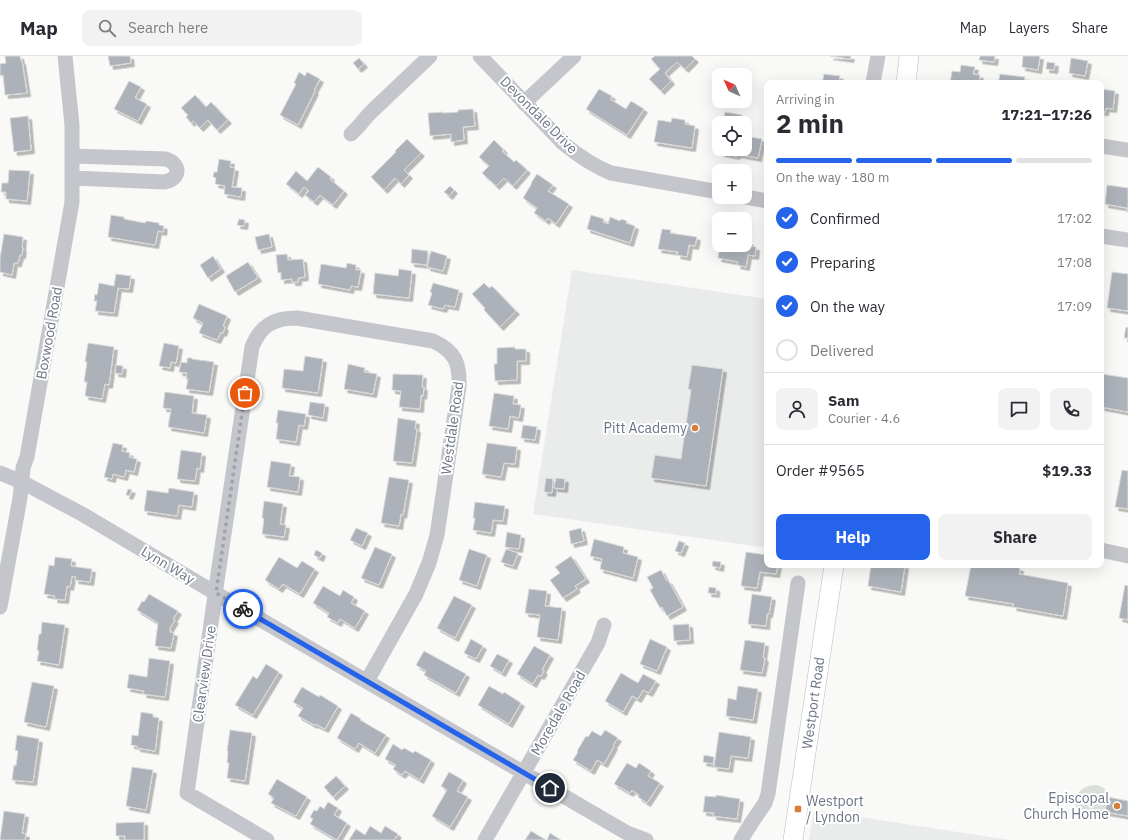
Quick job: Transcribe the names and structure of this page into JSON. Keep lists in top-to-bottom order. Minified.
{"streets":{"main road":["Westport Road"],"street":["Devondale Drive","Boxwood Road","Westdale Road","Lynn Way","Clearview Drive","Moredale Road"]},"crossings":[["Boxwood Road","Lynn Way"],["Westdale Road","Lynn Way"],["Westdale Road","Clearview Drive"],["Lynn Way","Clearview Drive"],["Lynn Way","Moredale Road"]],"places":{"other":["Pitt Academy","Episcopal Church Home"],"transit":["Westport / Lyndon"]},"north":"top left","page":{"header":"Map","search":"Search here","nav":["Map","Layers","Share"],"map_buttons":["+","−"],"heading":["2 min","Arriving in","17:21–17:26"],"panel":["Sam","Courier · 4.6","Order #9565","$19.33"],"bar":"On the way · 180 m","list":[["Confirmed","17:02"],["Preparing","17:08"],["On the way","17:09"],"Delivered"],"buttons":["Help","Share"]}}
